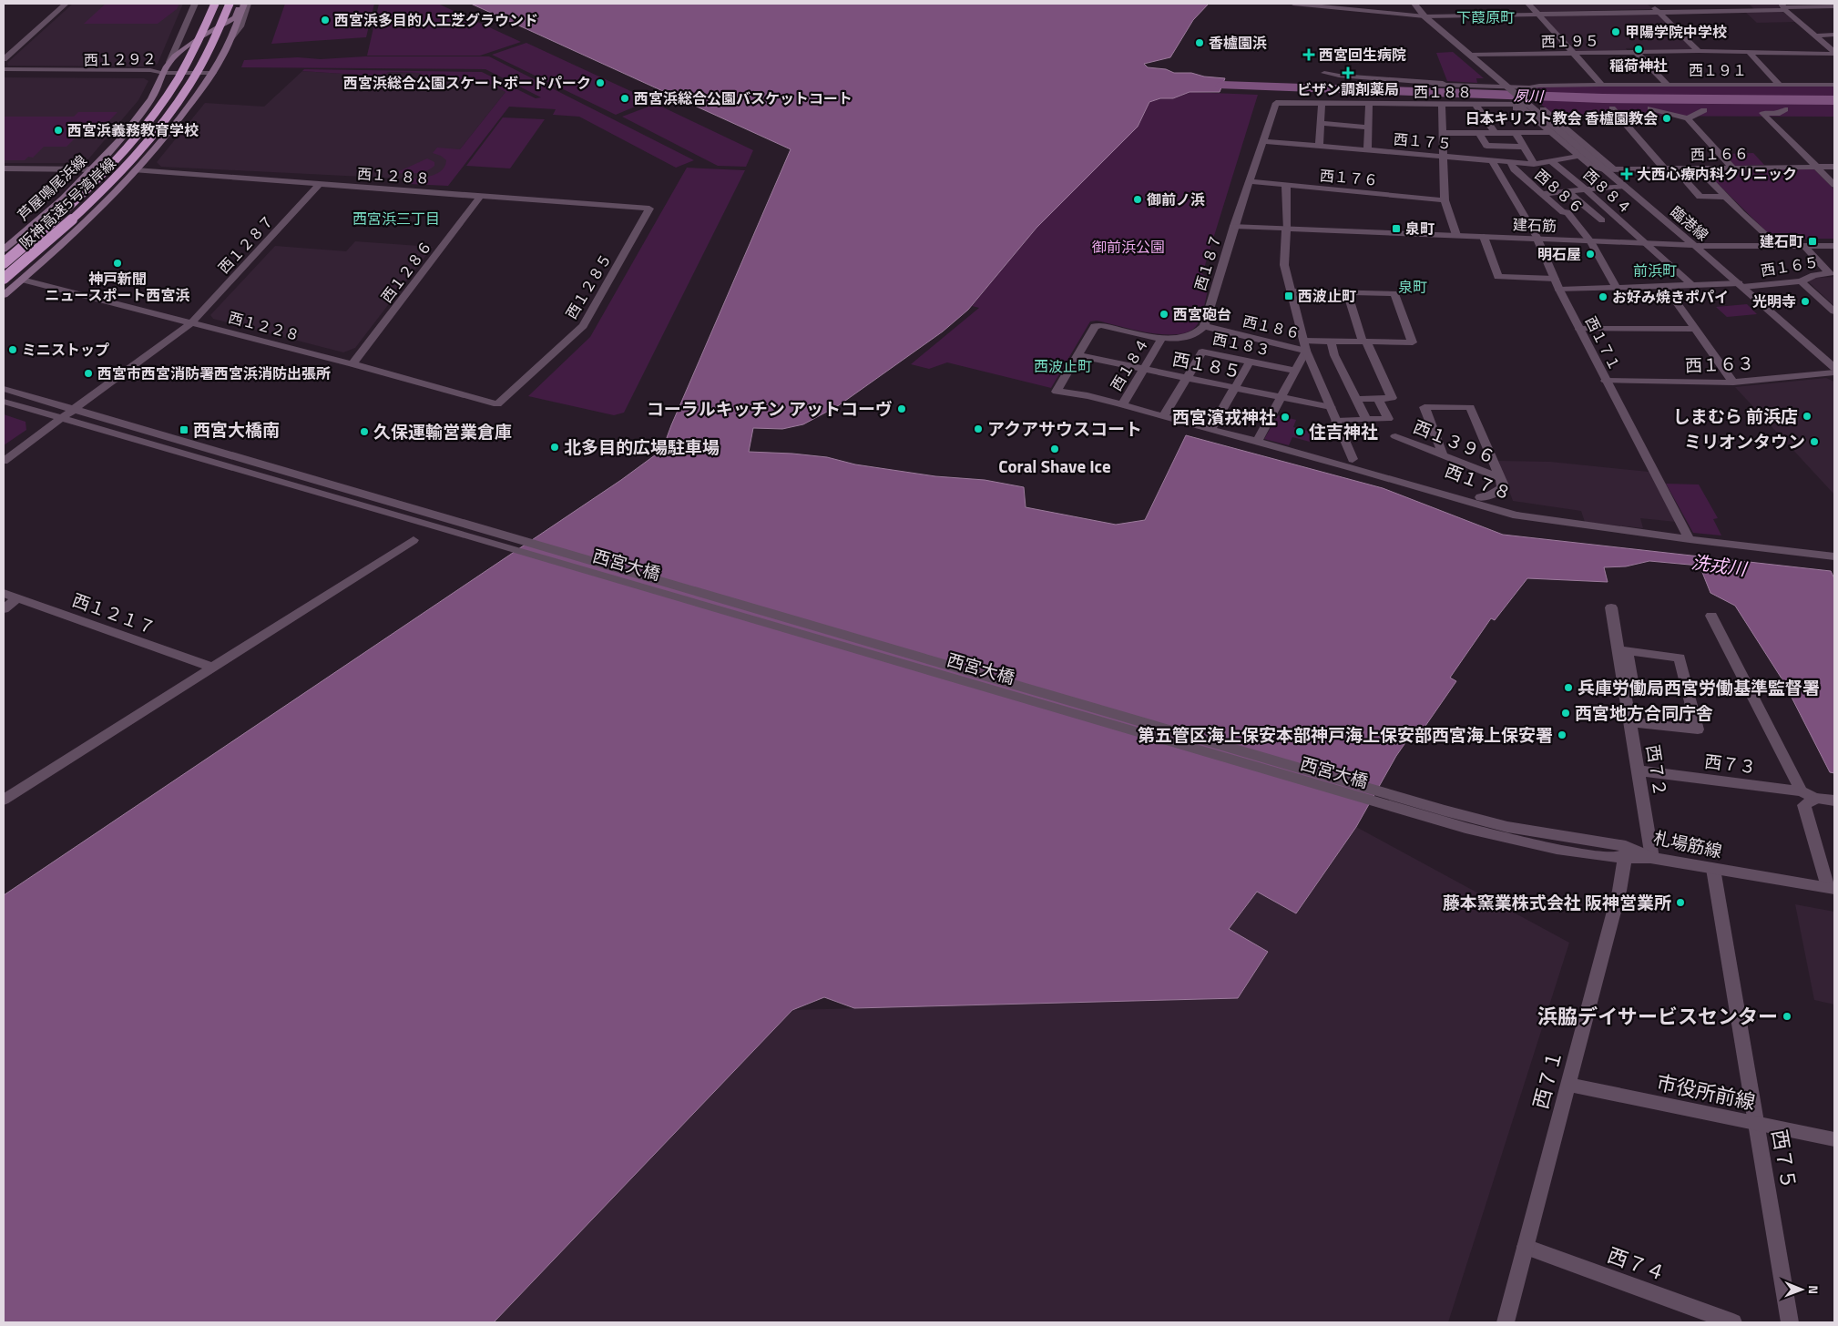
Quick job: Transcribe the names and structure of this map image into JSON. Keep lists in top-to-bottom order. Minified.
{"streets":{"highway":["阪神高速5号湾岸線"],"main road":["芦屋鳴尾浜線"],"street":["西１９５","西１２９２","西１９１","西１８８","西１７５","西１６６","西１２８８","西１７６","西８８６","西８８４","臨港線","建石筋","西１２８７","西１８７","西１６５","西１２８６","西１２８５","西１２２８","西１８６","西１７１","西１８３","西１８４","西１６３","西１８５","西１３９６","西１７８","西宮大橋","西１２１７","西７３","西７２","札場筋線","西７１","市役所前線","西７５","西７４"]},"crossings":[["西１２９２","芦屋鳴尾浜線"],["西１９１","臨港線"],["西１８８","臨港線"],["西１８８","西１８７"],["西１７５","西８８６"],["西１７５","西８８４"],["西１７５","西１８７"],["西１７５","西１７１"],["西１６６","臨港線"],["西１２８８","芦屋鳴尾浜線"],["西１２８８","西１２８７"],["西１２８８","西１２８６"],["西１２８８","西１２８５"],["西１７６","西１８７"],["西１７６","西１７８"],["芦屋鳴尾浜線","西１２２８"],["西８８６","建石筋"],["西８８６","西１６５"],["西８８４","建石筋"],["西８８４","西１６５"],["臨港線","建石筋"],["臨港線","西１６５"],["建石筋","西１８７"],["建石筋","西１６５"],["建石筋","西１７１"],["建石筋","西１７８"],["西１２８７","西１２２８"],["西１８７","西１８６"],["西１６５","西１７１"],["西１２８６","西１２２８"],["西１２８５","西１２２８"],["西１８６","西１７８"],["西１７１","西１６３"],["西１７１","西１７８"],["西１８３","西１８５"],["西１８４","西１８５"],["西１８５","西１７８"],["西宮大橋","札場筋線"],["西宮大橋","西７１"],["西７３","西７２"],["西７２","札場筋線"],["札場筋線","西７１"],["札場筋線","西７５"],["西７１","市役所前線"],["西７１","西７４"],["市役所前線","西７５"]],"districts":["下葭原町","西宮浜三丁目","前浜町","泉町","西波止町"],"water":["夙川","洗戎川"],"parks":["御前浜公園"],"places":{"other":["西宮浜多目的人工芝グラウンド","甲陽学院中学校","香櫨園浜","稲荷神社","西宮浜総合公園スケートボードパーク","西宮浜総合公園バスケットコート","日本キリスト教会 香櫨園教会","西宮浜義務教育学校","御前ノ浜","明石屋","神戸新聞 ニュースポート西宮浜","お好み焼きポパイ","光明寺","西宮砲台","ミニストップ","西宮市西宮消防署西宮浜消防出張所","コーラルキッチン アットコーヴ","しまむら 前浜店","西宮濱戎神社","アクアサウスコート","久保運輸営業倉庫","住吉神社","ミリオンタウン","北多目的広場駐車場","Coral Shave Ice","兵庫労働局西宮労働基準監督署","西宮地方合同庁舎","第五管区海上保安本部神戸海上保安部西宮海上保安署","藤本窯業株式会社 阪神営業所","浜脇デイサービスセンター"],"health":["西宮回生病院","ビザン調剤薬局","大西心療内科クリニック"],"transit":["泉町","建石町","西波止町","西宮大橋南"]},"north":"right"}
